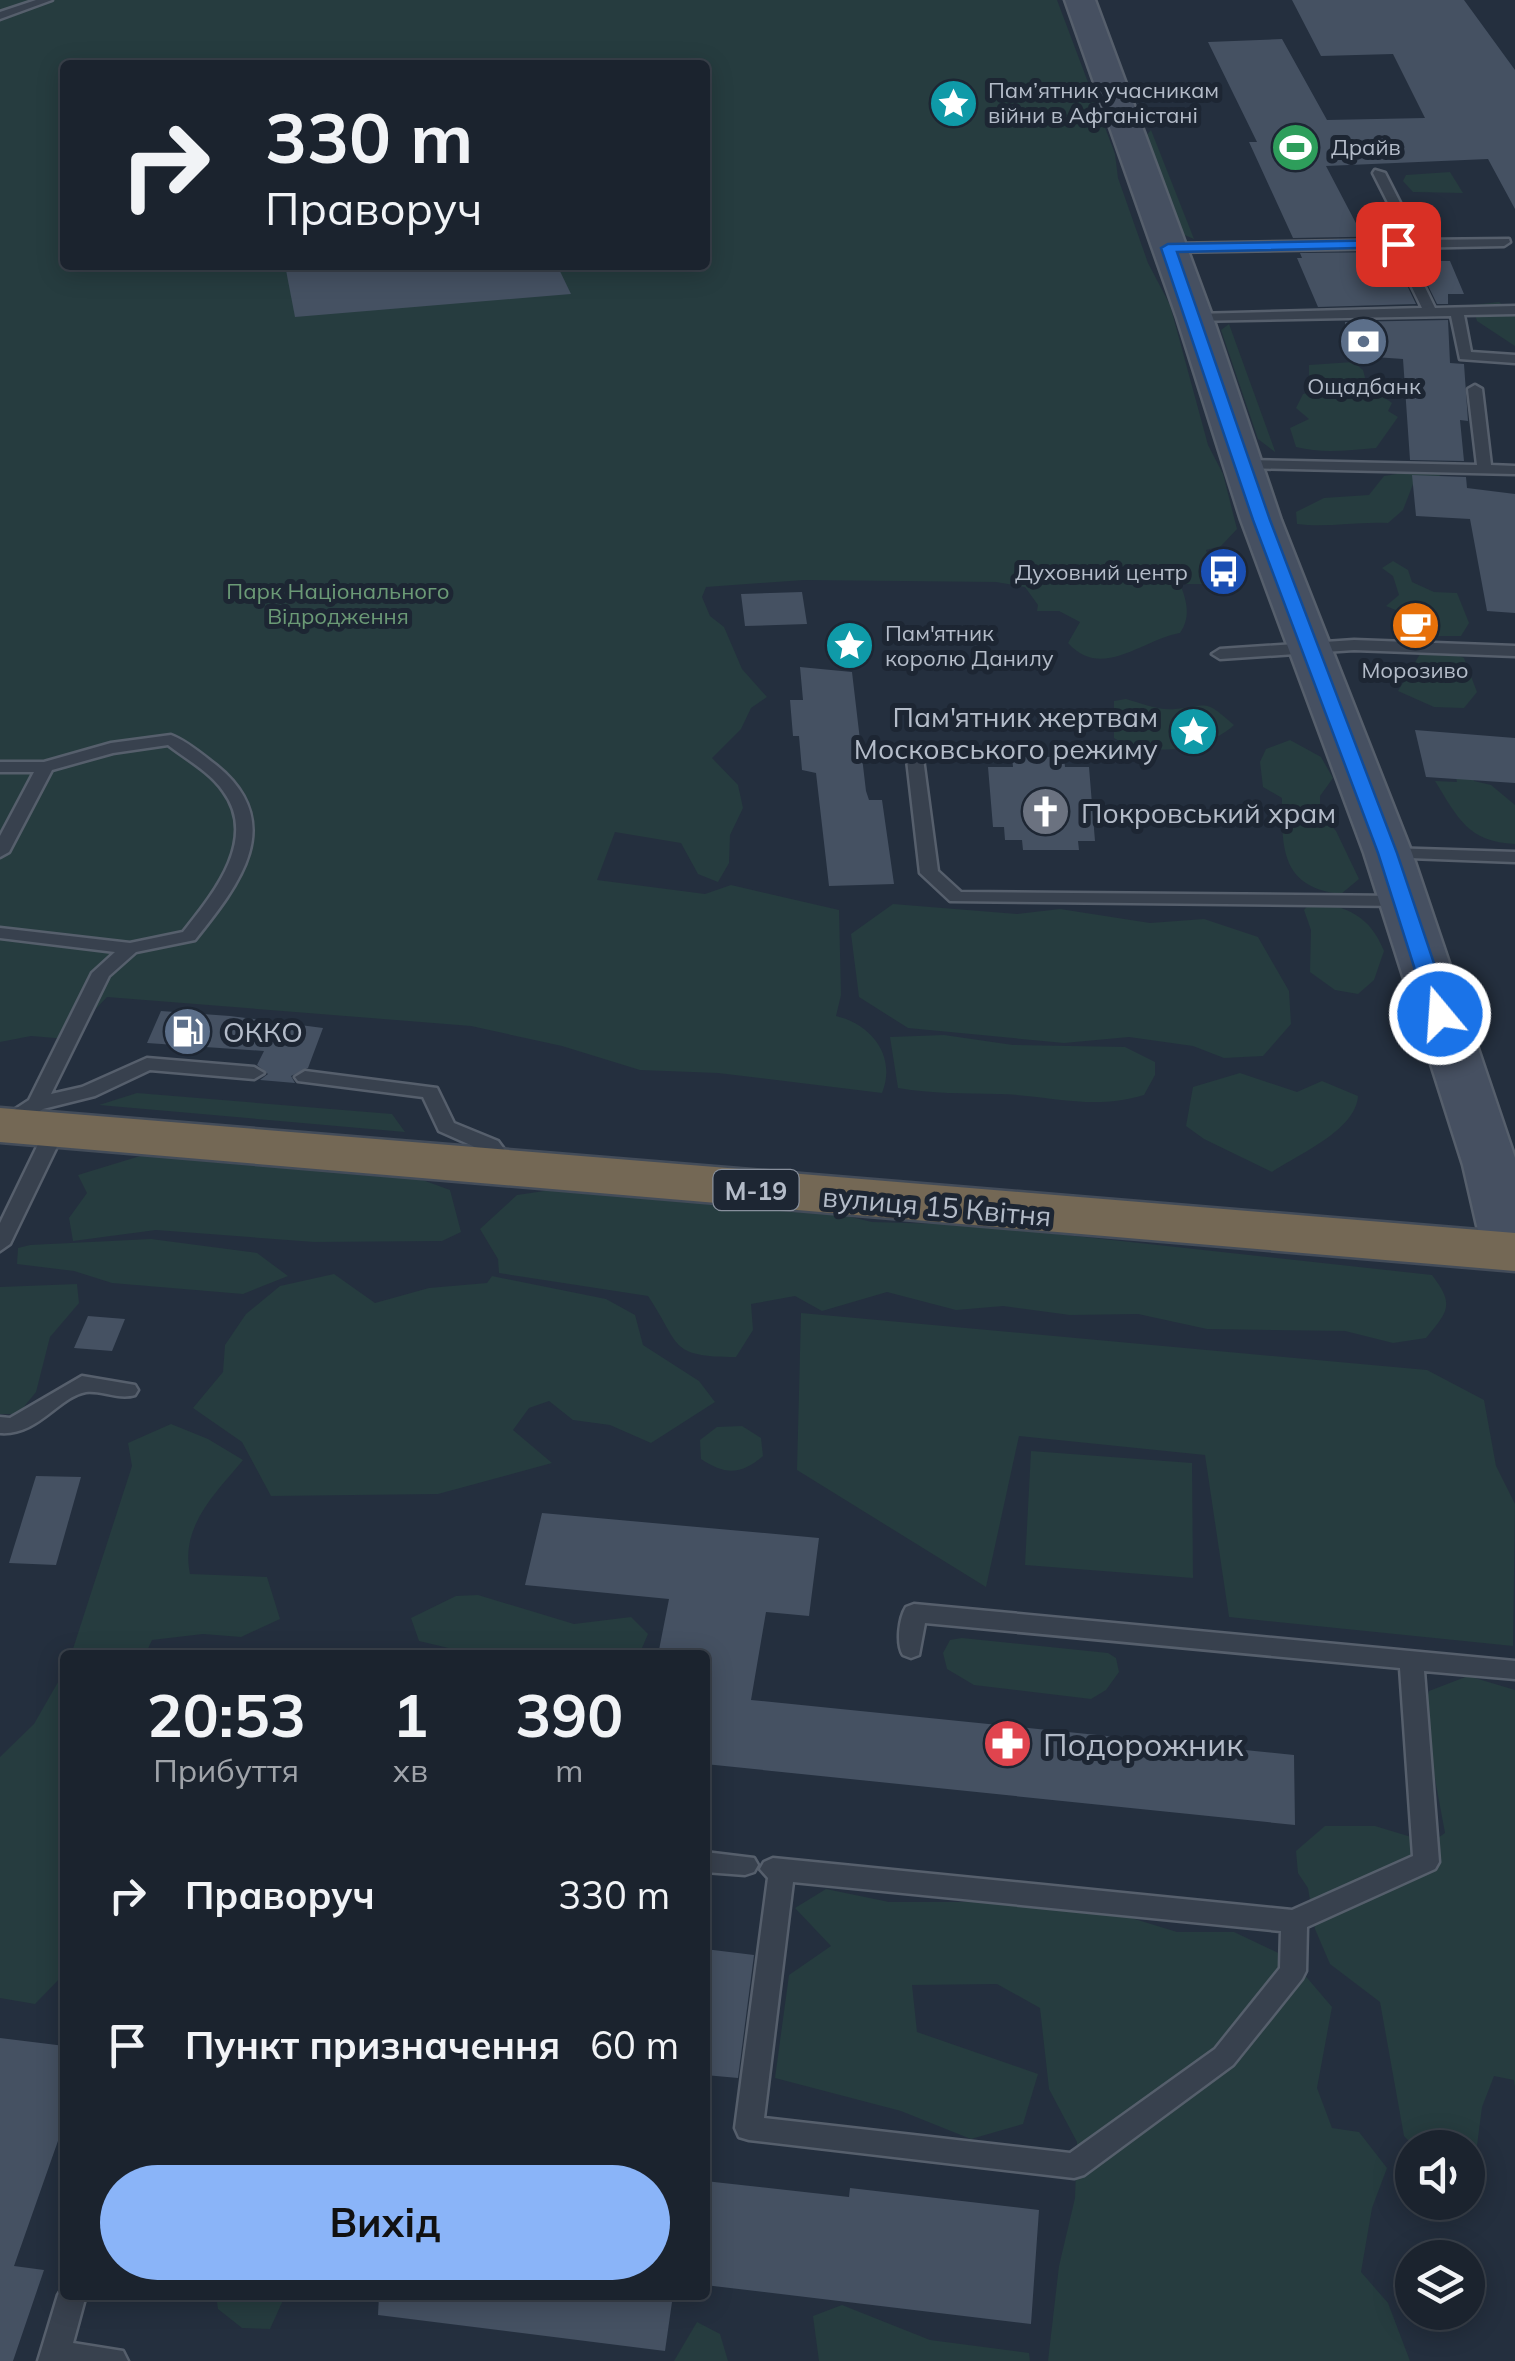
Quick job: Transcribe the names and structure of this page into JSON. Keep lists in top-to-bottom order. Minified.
{"streets":{"highway":["М-19","вулиця 15 Квітня"]},"parks":["Парк Національного Відродження"],"places":{"place":["Пам’ятник учасникам війни в Афганістані","Пам'ятник королю Данилу","Пам'ятник жертвам Московського режиму"],"sports":["Драйв"],"bank":["Ощадбанк"],"bus stop":["Духовний центр"],"cafe":["Морозиво"],"church":["Покровський храм"],"fuel station":["ОККО"],"pharmacy":["Подорожник"]},"page":{"turn":["330 m","Праворуч"],"eta":["20:53","Прибуття","1","хв","390","m"],"list":[{"name":"Праворуч","value":"330 m"},{"name":"Пункт призначення","value":"60 m"}],"buttons":"Вихід"}}
